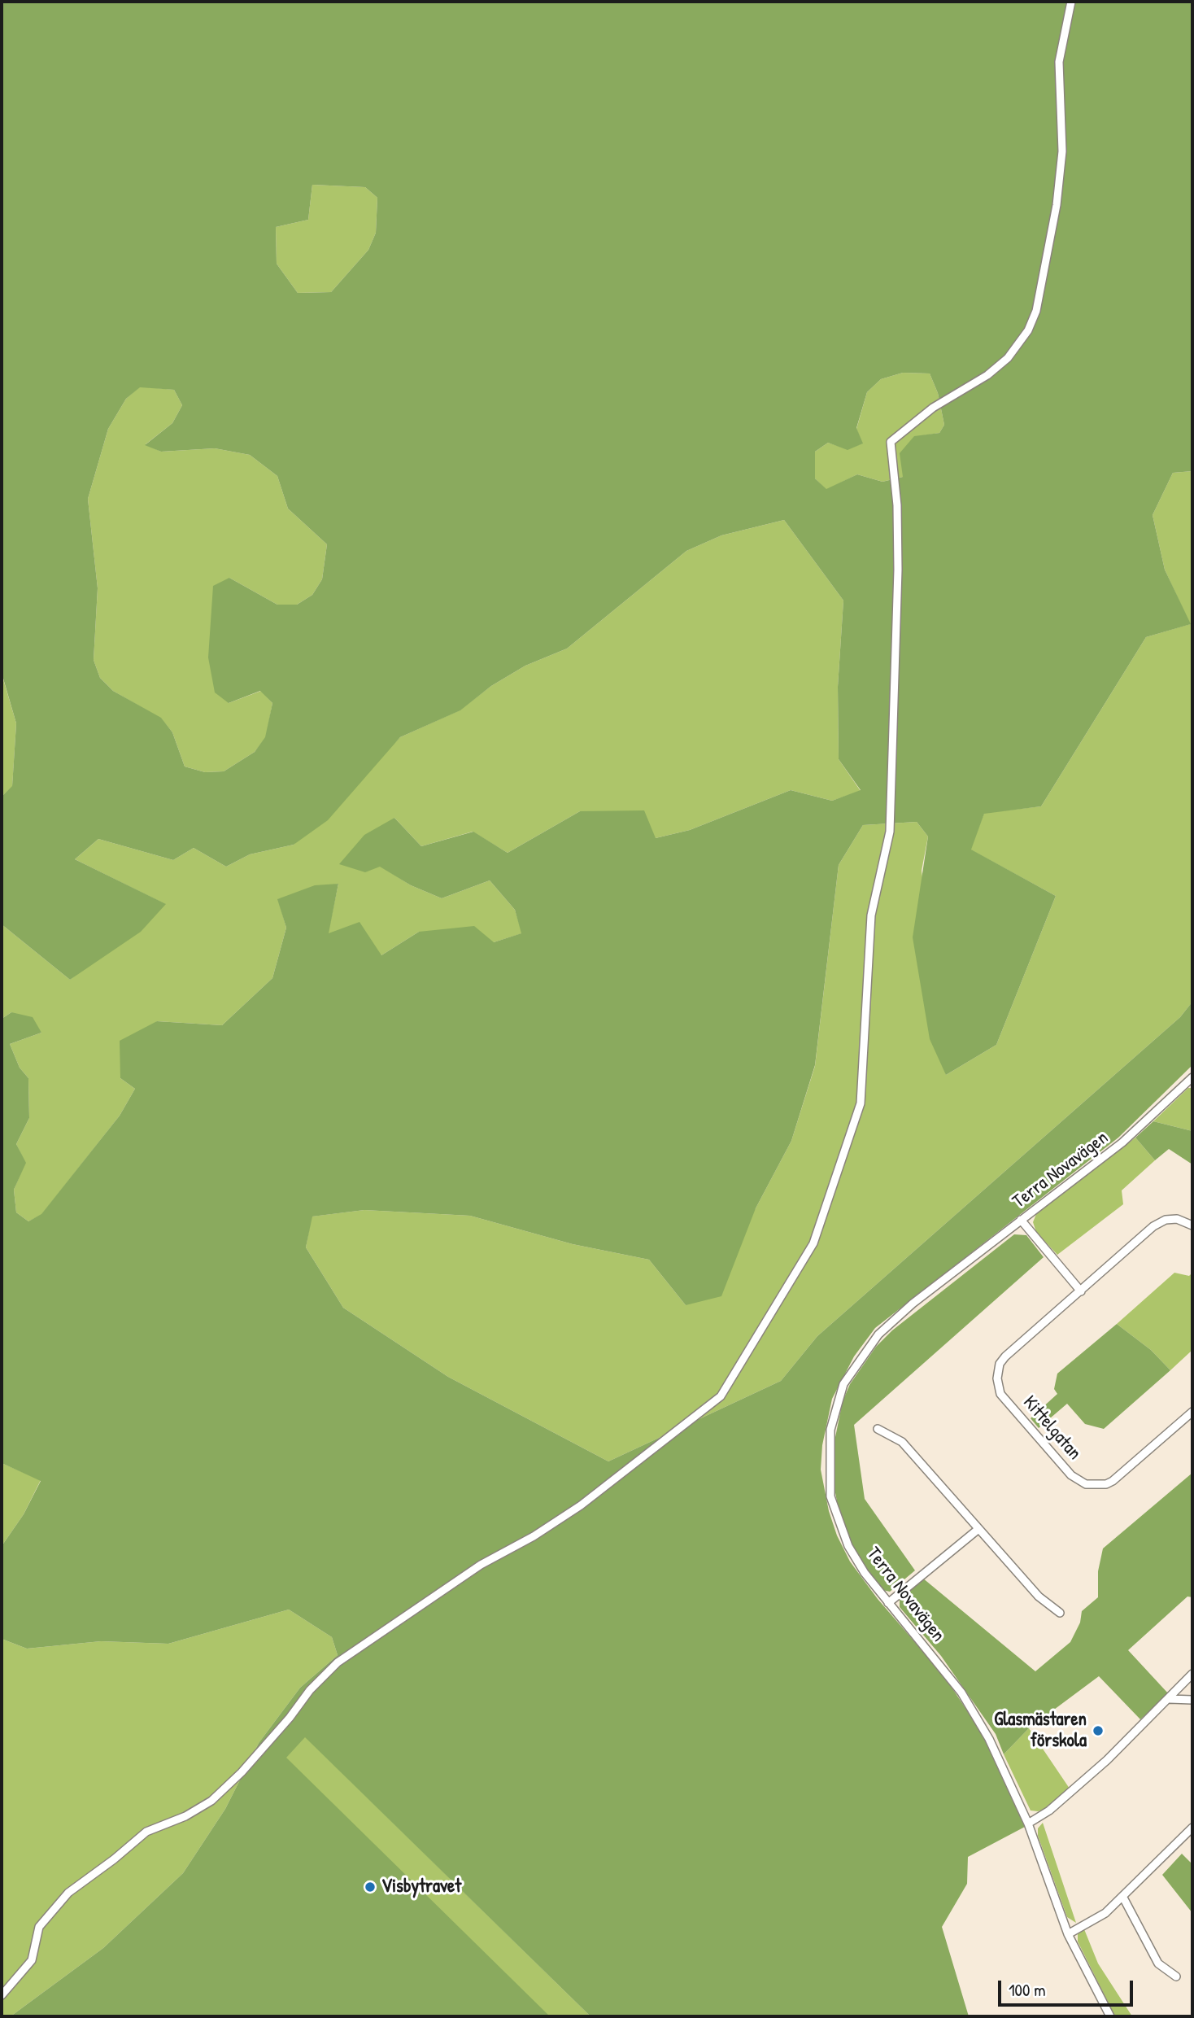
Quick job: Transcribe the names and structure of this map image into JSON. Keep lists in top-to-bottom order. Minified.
{"streets":{"street":["Terra Novavägen","Kittelgatan"]},"places":["Glasmästaren förskola","Visbytravet"],"scale_bar":"100 m"}
